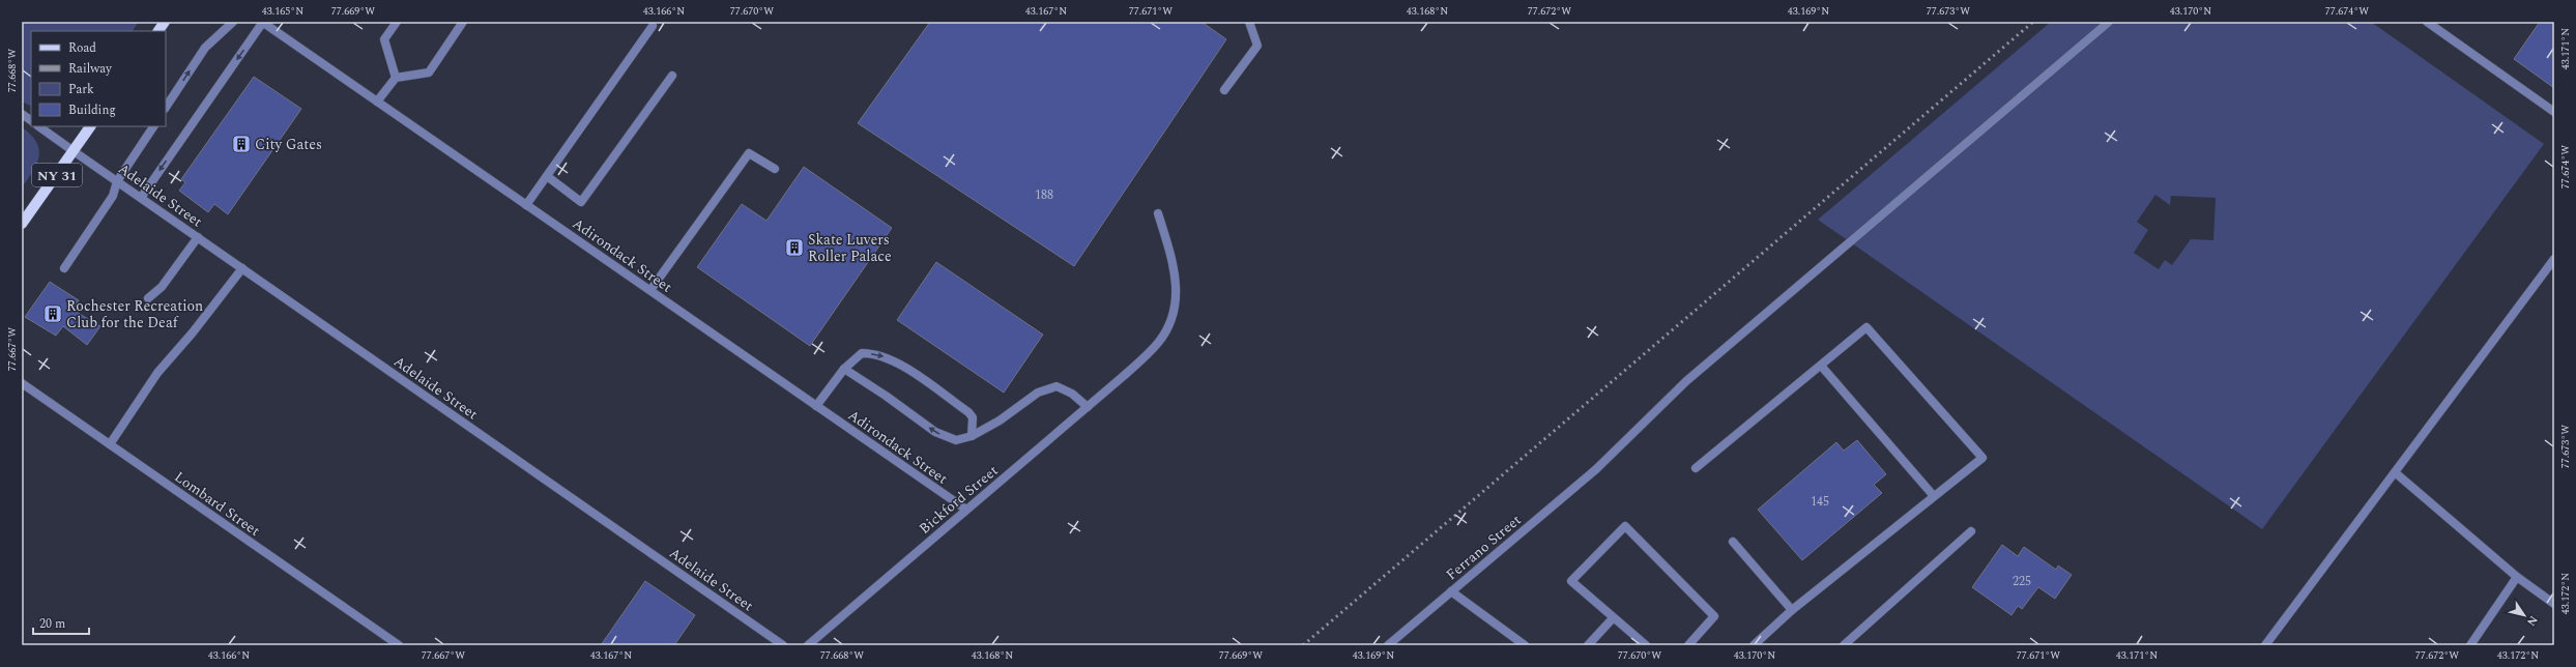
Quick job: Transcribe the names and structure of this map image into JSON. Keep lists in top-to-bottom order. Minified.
{"streets":{"main road":["NY 31"],"street":["Adelaide Street","Adirondack Street","Bickford Street","Lombard Street","Ferrano Street"]},"crossings":[["NY 31","Adelaide Street"],["Adirondack Street","Bickford Street"]],"places":{"building":["City Gates","Skate Luvers Roller Palace","Rochester Recreation Club for the Deaf"]},"house_numbers":["188","145","225"],"legend":["Road","Railway","Park","Building"],"scale_bar":"20 m","north":"bottom right","coordinates":["43.165°N","77.669°W","43.166°N","77.670°W","43.167°N","77.671°W","43.168°N","77.672°W","43.169°N","77.673°W","43.170°N","77.674°W","43.171°N","77.668°W","77.667°W","43.172°N"]}
